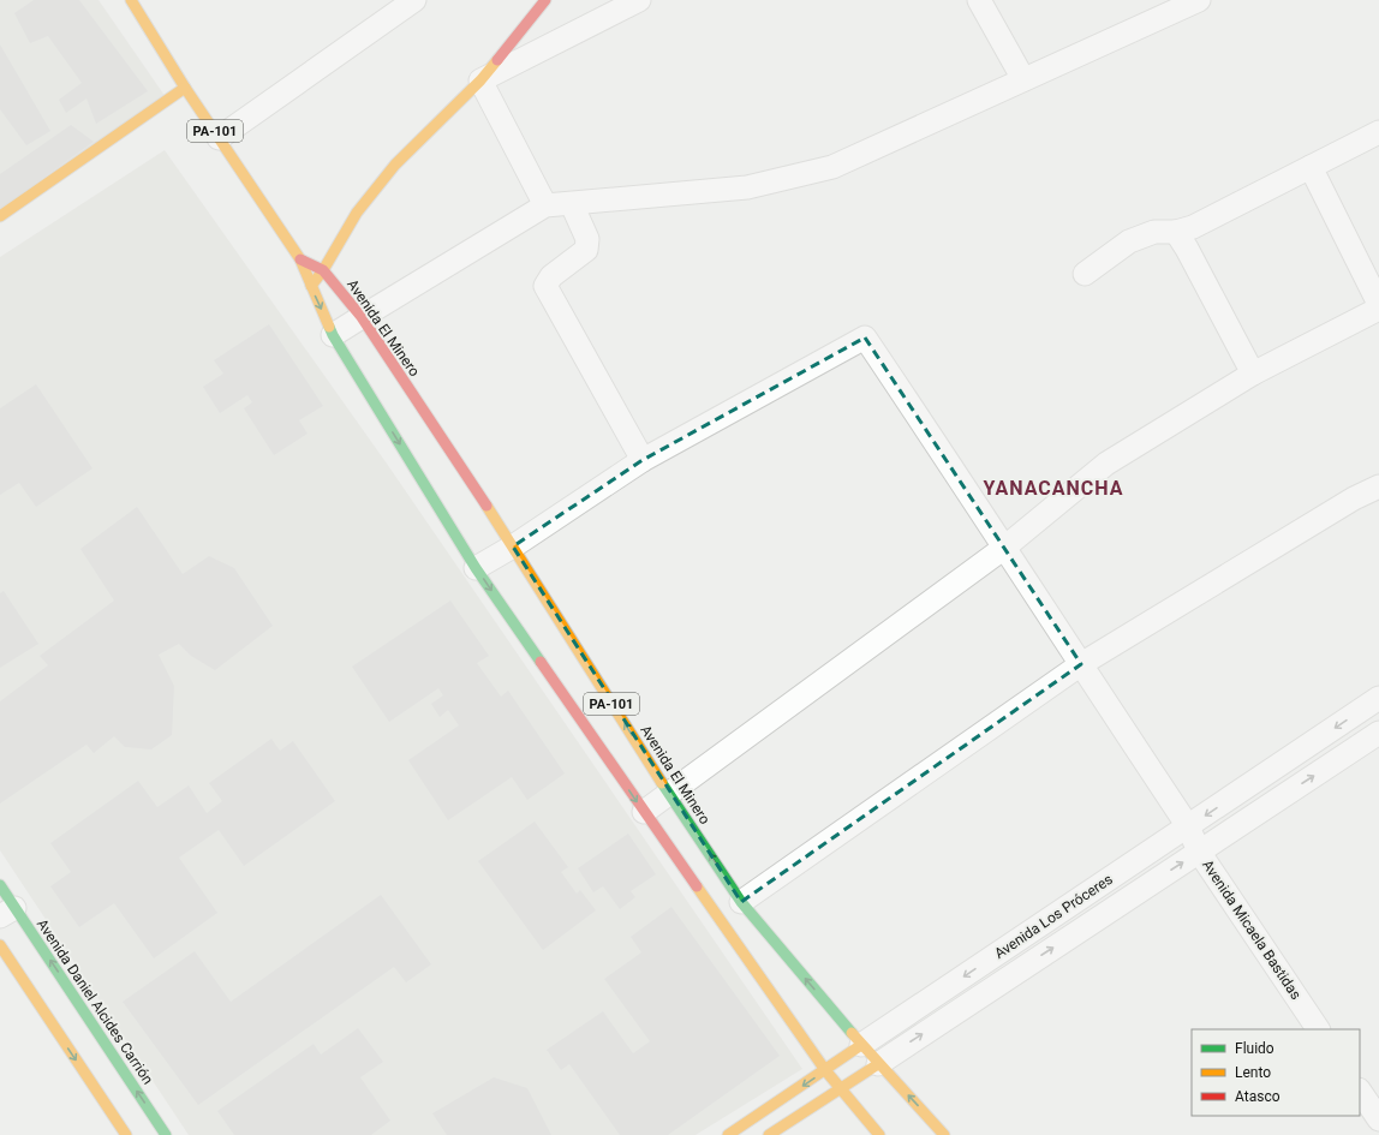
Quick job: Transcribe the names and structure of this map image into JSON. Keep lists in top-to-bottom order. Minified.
{"streets":{"main road":["PA-101","Avenida El Minero","Avenida Los Próceres","Avenida Daniel Alcides Carrión"],"street":["Avenida Micaela Bastidas"]},"crossings":[["PA-101","Avenida El Minero"],["PA-101","Avenida Los Próceres"],["Avenida El Minero","Avenida Los Próceres"],["Avenida Los Próceres","Avenida Micaela Bastidas"]],"districts":["YANACANCHA"],"legend":["Fluido","Lento","Atasco"]}
